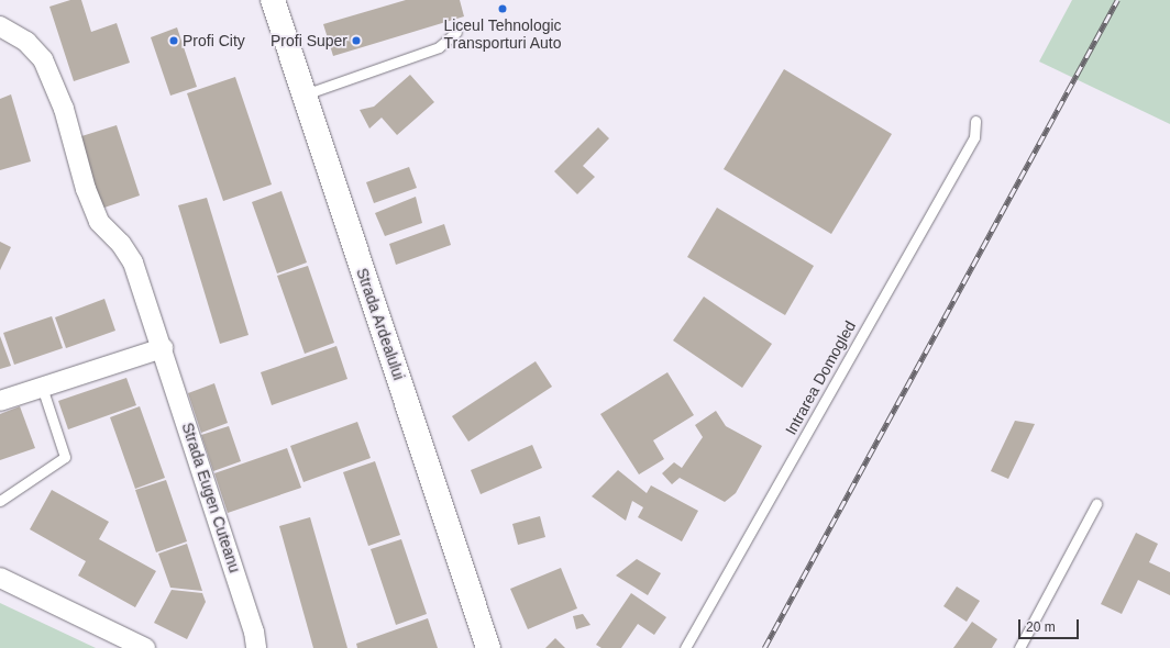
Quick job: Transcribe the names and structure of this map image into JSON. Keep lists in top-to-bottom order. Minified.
{"streets":{"street":["Strada Ardealului","Strada Eugen Cuteanu"],"lane":["Intrarea Domogled"]},"places":["Liceul Tehnologic Transporturi Auto","Profi City","Profi Super"],"scale_bar":"20 m"}
